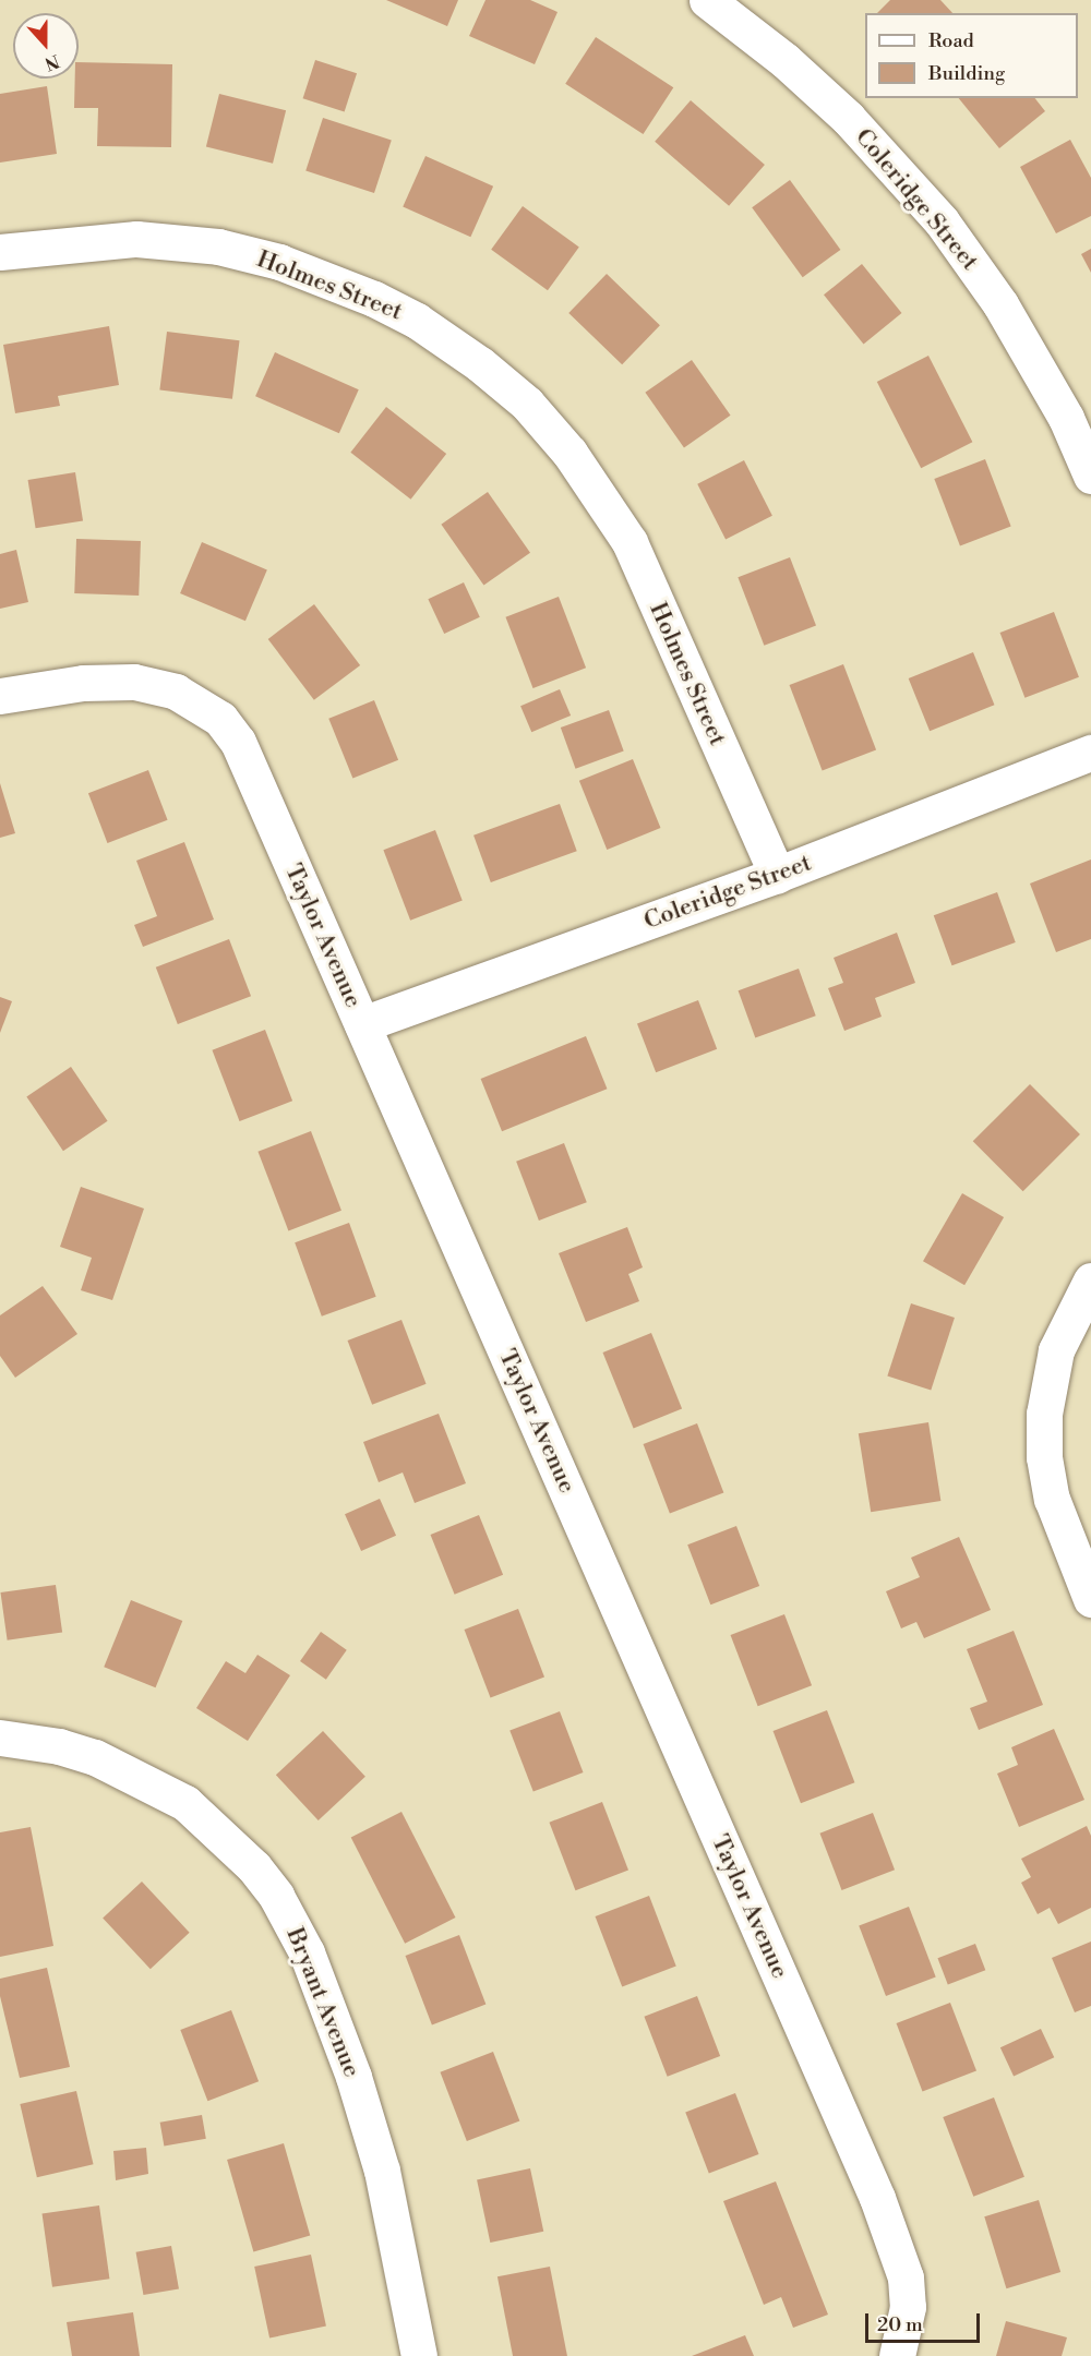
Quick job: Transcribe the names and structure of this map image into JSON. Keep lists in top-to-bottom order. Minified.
{"streets":{"street":["Coleridge Street","Holmes Street","Taylor Avenue","Bryant Avenue"]},"crossings":[["Coleridge Street","Holmes Street"],["Coleridge Street","Taylor Avenue"]],"legend":["Road","Building"],"scale_bar":"20 m","north":"bottom"}
